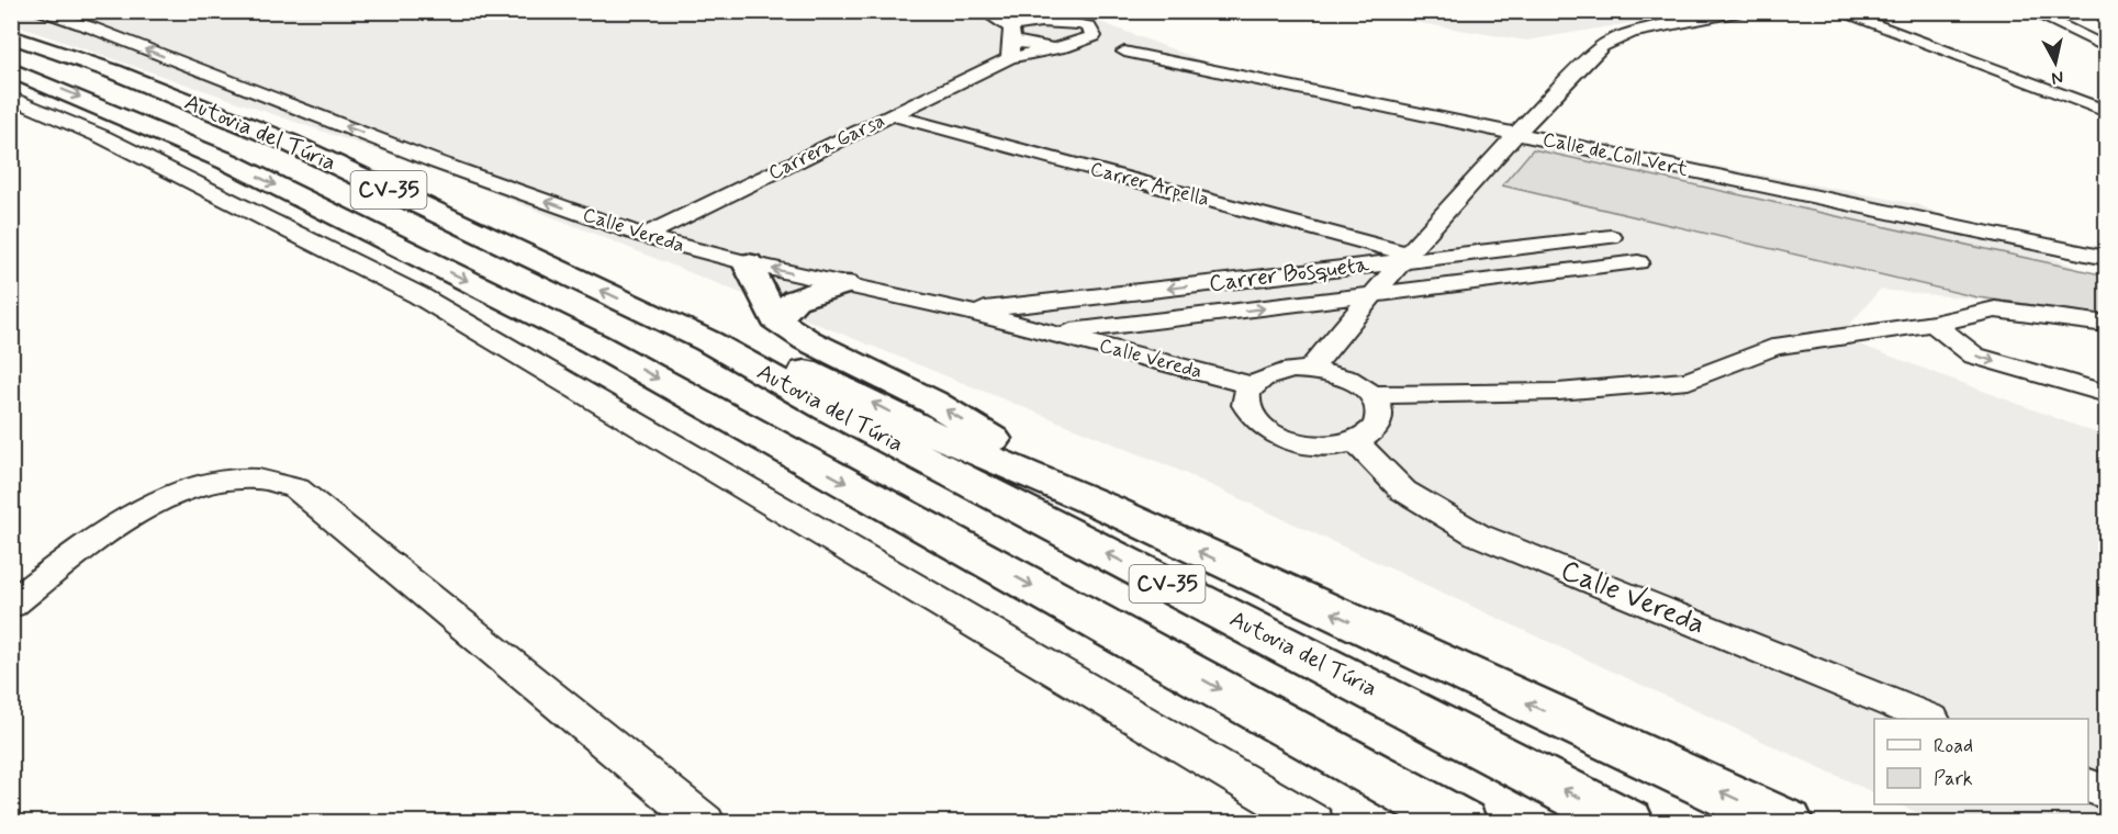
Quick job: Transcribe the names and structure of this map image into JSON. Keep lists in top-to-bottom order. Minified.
{"streets":{"highway":["Autovia del Túria","CV-35"],"street":["Carrera Garsa","Calle de Coll Vert","Carrer Arpella","Calle Vereda","Carrer Bosqueta"]},"crossings":[["Carrera Garsa","Calle de Coll Vert"],["Carrera Garsa","Carrer Arpella"],["Carrera Garsa","Calle Vereda"],["Carrer Arpella","Carrer Bosqueta"],["Calle Vereda","Carrer Bosqueta"]],"legend":["Road","Park"],"north":"bottom"}
